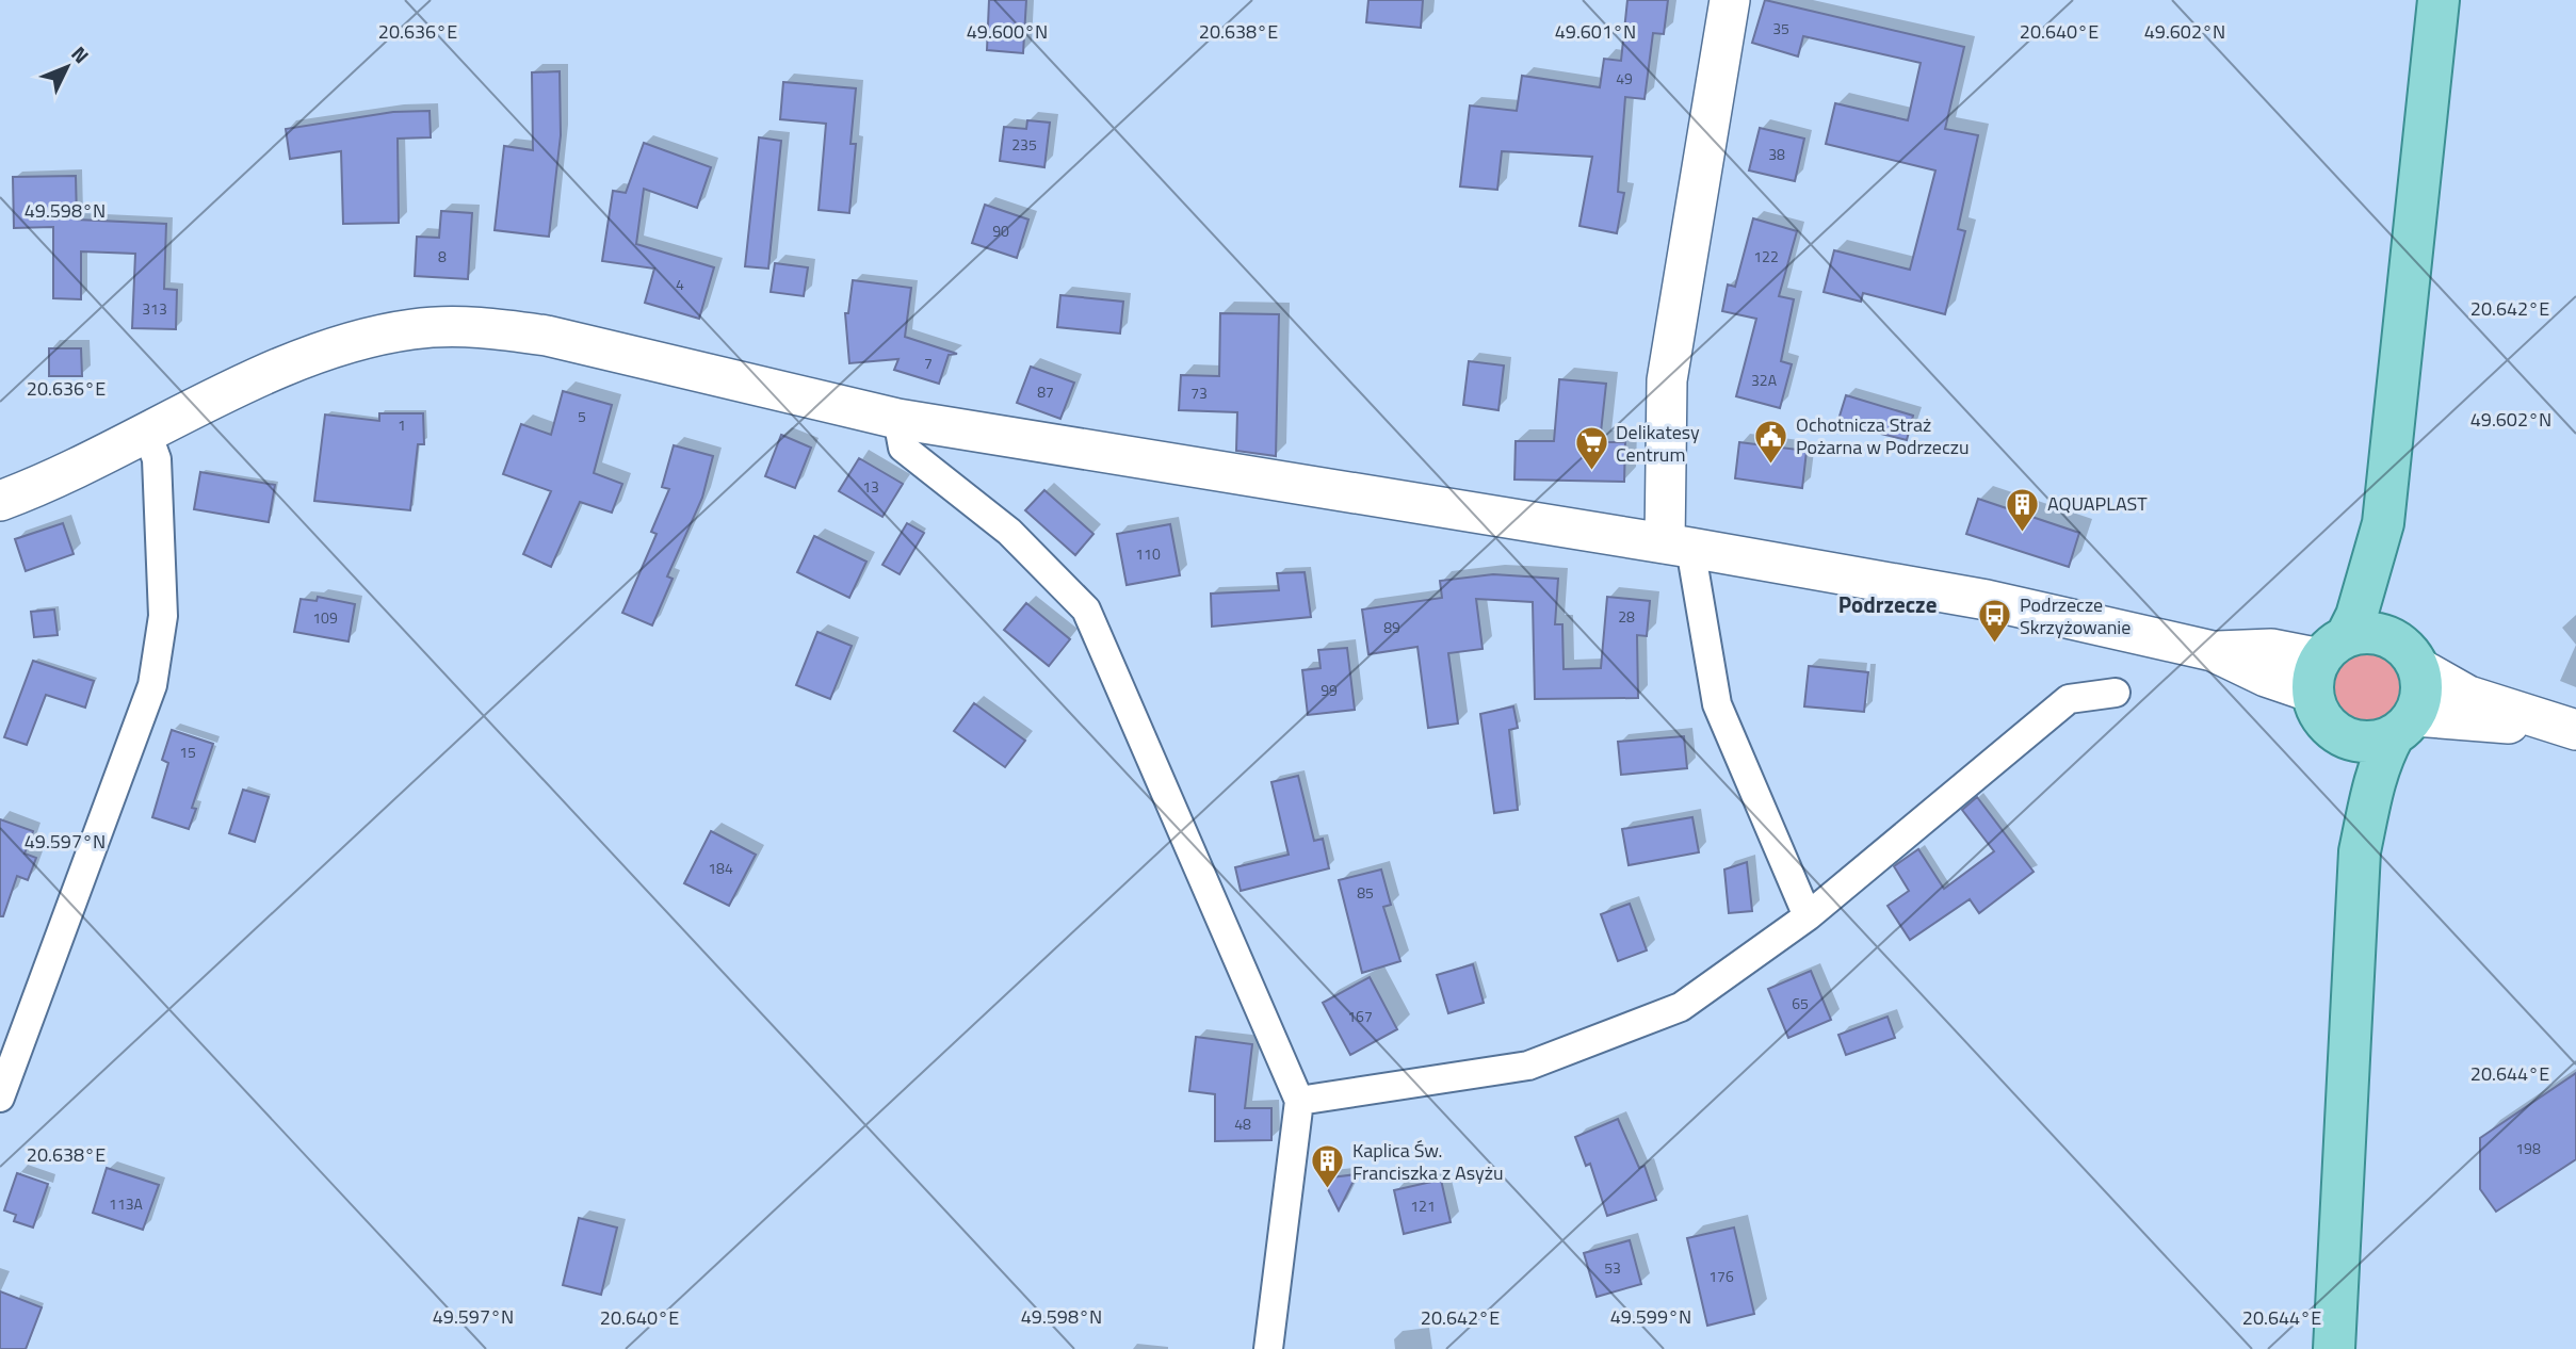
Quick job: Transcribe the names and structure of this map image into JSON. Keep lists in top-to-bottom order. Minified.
{"districts":["Podrzecze"],"places":{"public building":["Ochotnicza Straż Pożarna w Podrzeczu"],"supermarket":["Delikatesy Centrum"],"building":["AQUAPLAST","Kaplica Św. Franciszka z Asyżu"],"bus stop":["Podrzecze Skrzyżowanie"]},"house_numbers":["35","49","235","38","90","8","122","4","313","7","32A","87","73","5","1","13","110","28","109","89","99","15","184","85","65","167","48","198","113A","121","53","176"],"north":"top right","coordinates":["20.636°E","20.638°E","20.640°E","49.601°N","49.602°N","49.600°N","49.598°N","20.642°E","49.597°N","20.644°E","49.599°N"]}
